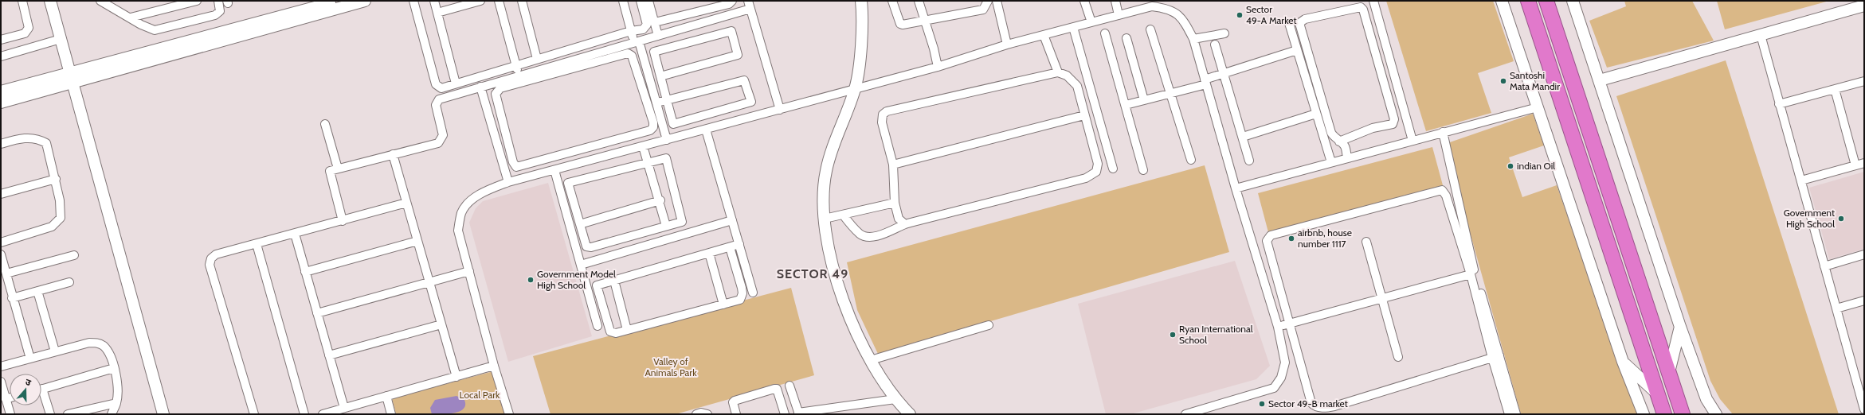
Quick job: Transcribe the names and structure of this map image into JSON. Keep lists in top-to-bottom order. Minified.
{"districts":["SECTOR 49"],"parks":["Valley of Animals Park","Local Park"],"places":["Sector 49-A Market","Santoshi Mata Mandir","indian Oil","Government High School","airbnb, house number 1117","Government Model High School","Ryan International School","Sector 49-B market"],"north":"top"}
